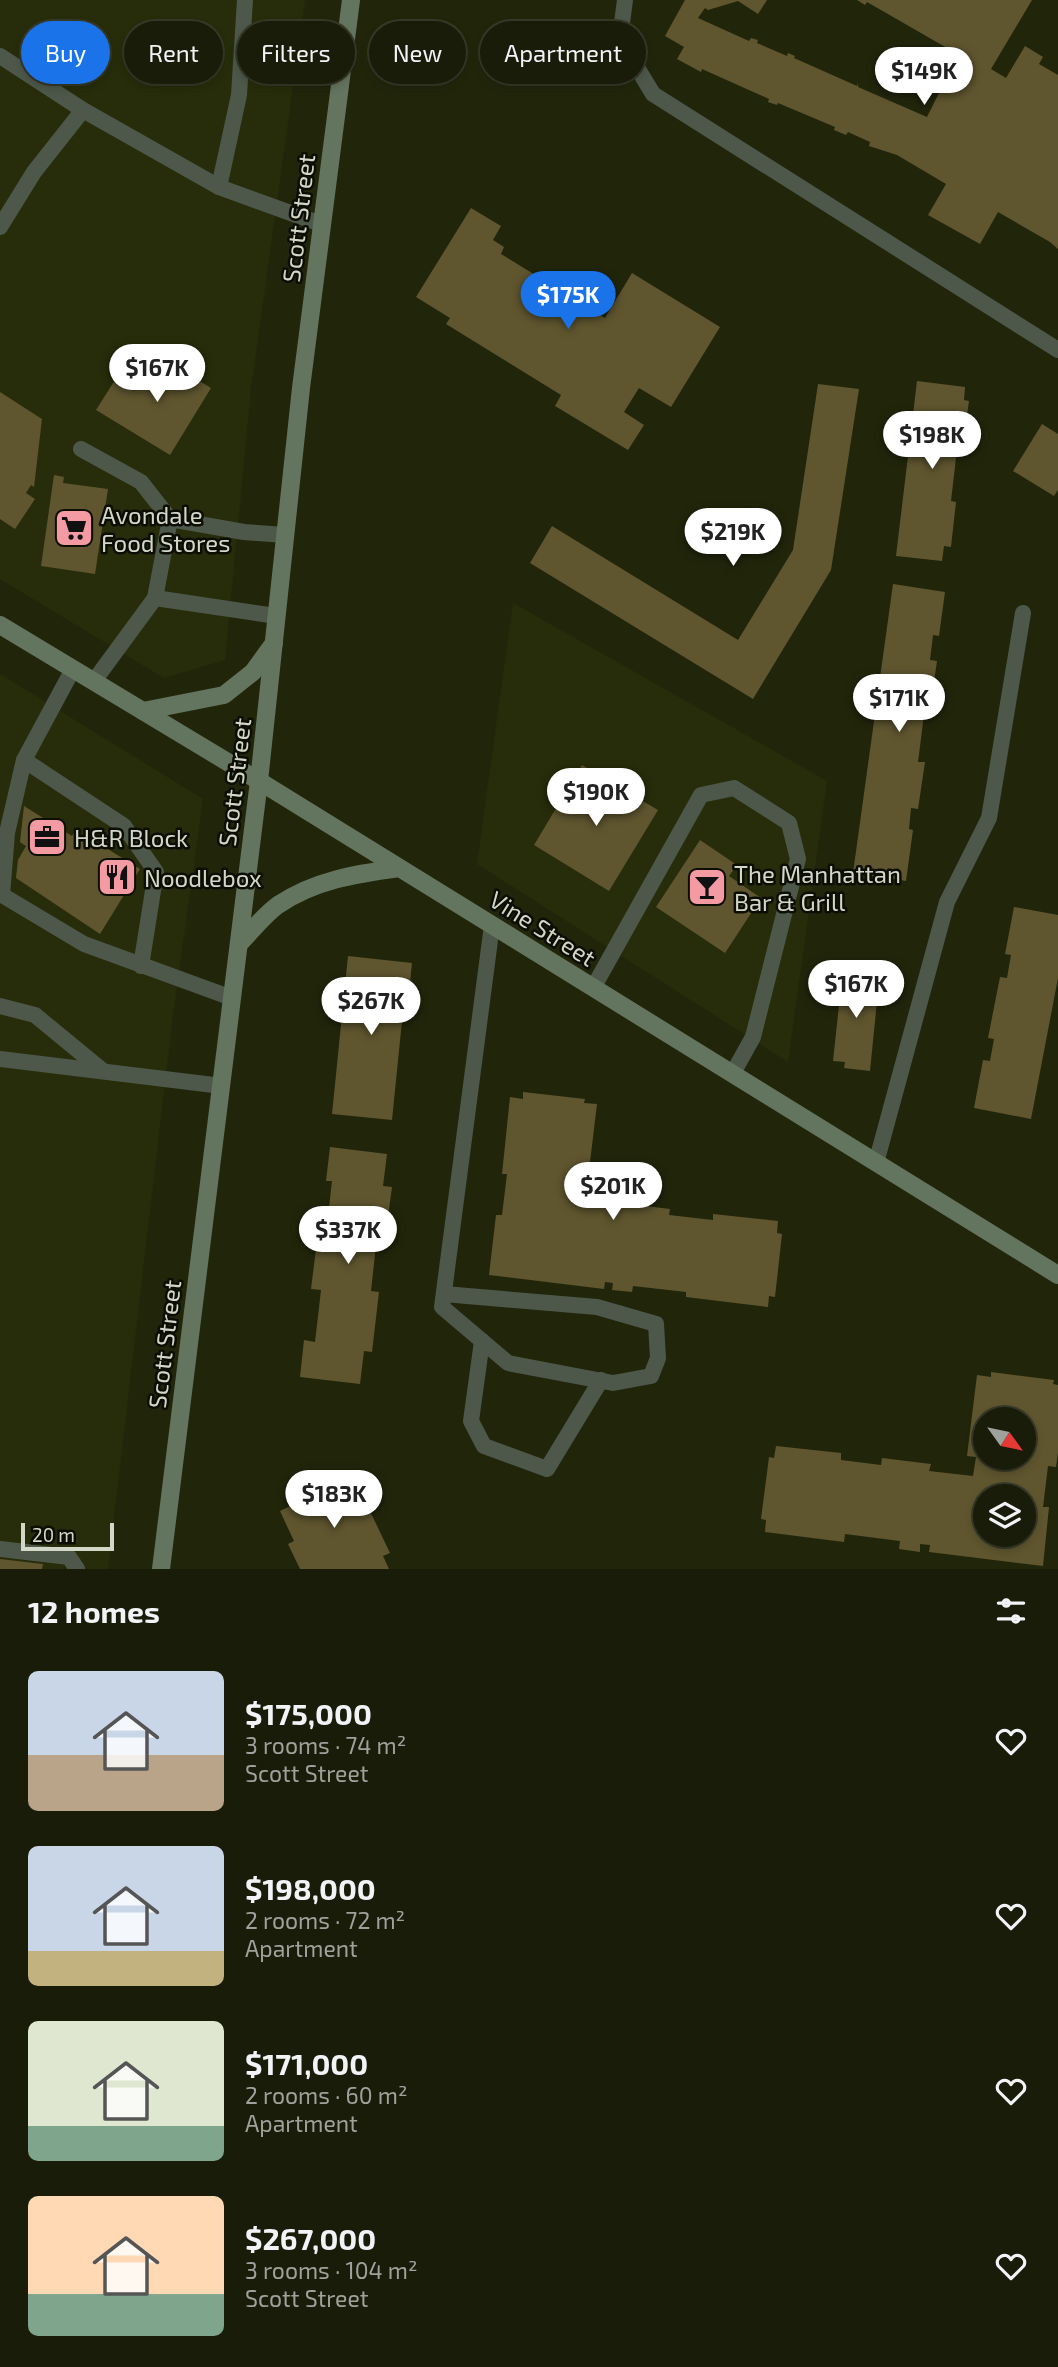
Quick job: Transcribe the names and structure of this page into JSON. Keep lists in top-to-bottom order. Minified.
{"streets":{"main road":["Scott Street","Vine Street"]},"crossings":[["Scott Street","Vine Street"]],"places":{"supermarket":["Avondale Food Stores"],"office":["H&R Block"],"restaurant":["Noodlebox"],"bar":["The Manhattan Bar & Grill"]},"scale_bar":"20 m","north":"bottom right","page":{"chip":["Buy","Rent","Filters","New","Apartment"],"price":["$149K","$175K","$167K","$198K","$219K","$171K","$190K","$167K","$267K","$201K","$337K","$183K"],"scale":"20 m","heading":"12 homes","list":[{"name":"$175,000","note":"3 rooms · 74 m² · Scott Street"},{"name":"$198,000","note":"2 rooms · 72 m² · Apartment"},{"name":"$171,000","note":"2 rooms · 60 m² · Apartment"},{"name":"$267,000","note":"3 rooms · 104 m² · Scott Street"}]}}
